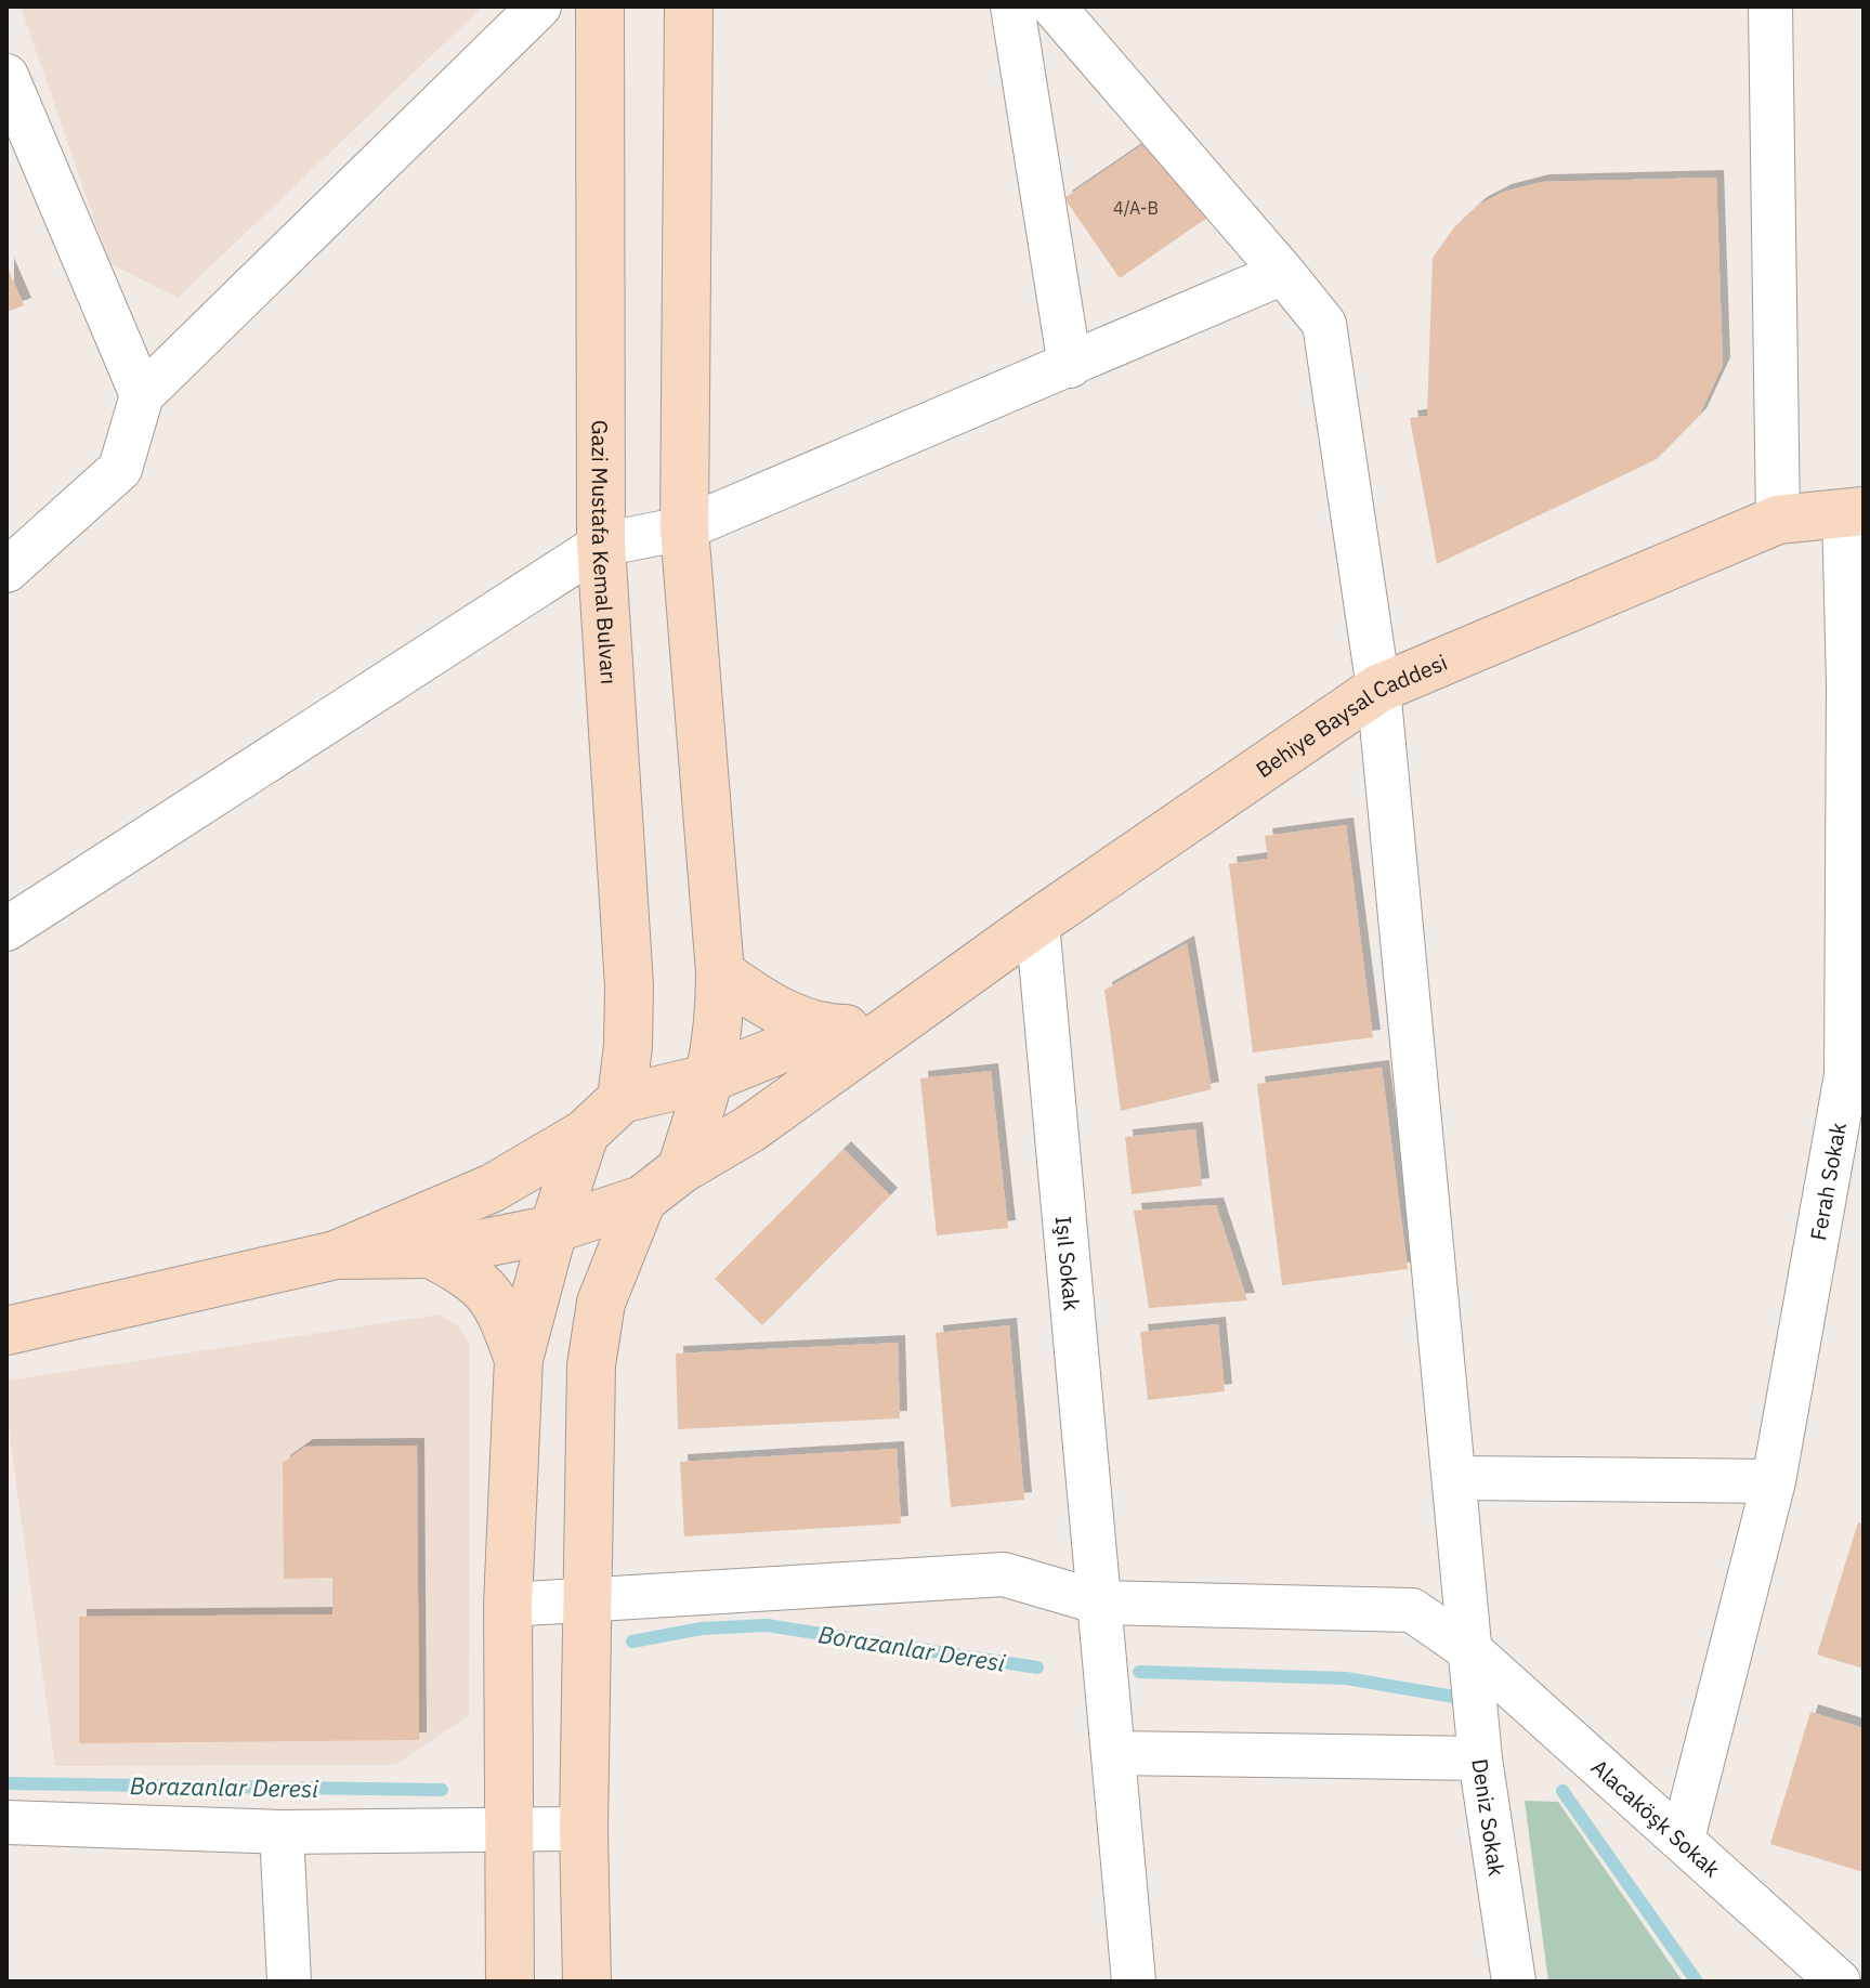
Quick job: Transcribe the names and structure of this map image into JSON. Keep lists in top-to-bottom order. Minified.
{"streets":{"main road":["Gazi Mustafa Kemal Bulvarı","Behiye Baysal Caddesi"],"street":["Ferah Sokak","Işıl Sokak","Alacaköşk Sokak","Deniz Sokak"]},"crossings":[["Behiye Baysal Caddesi","Ferah Sokak"],["Behiye Baysal Caddesi","Işıl Sokak"],["Behiye Baysal Caddesi","Deniz Sokak"],["Ferah Sokak","Alacaköşk Sokak"],["Işıl Sokak","Alacaköşk Sokak"],["Alacaköşk Sokak","Deniz Sokak"]],"water":["Borazanlar Deresi"],"house_numbers":["4/A-B"]}
